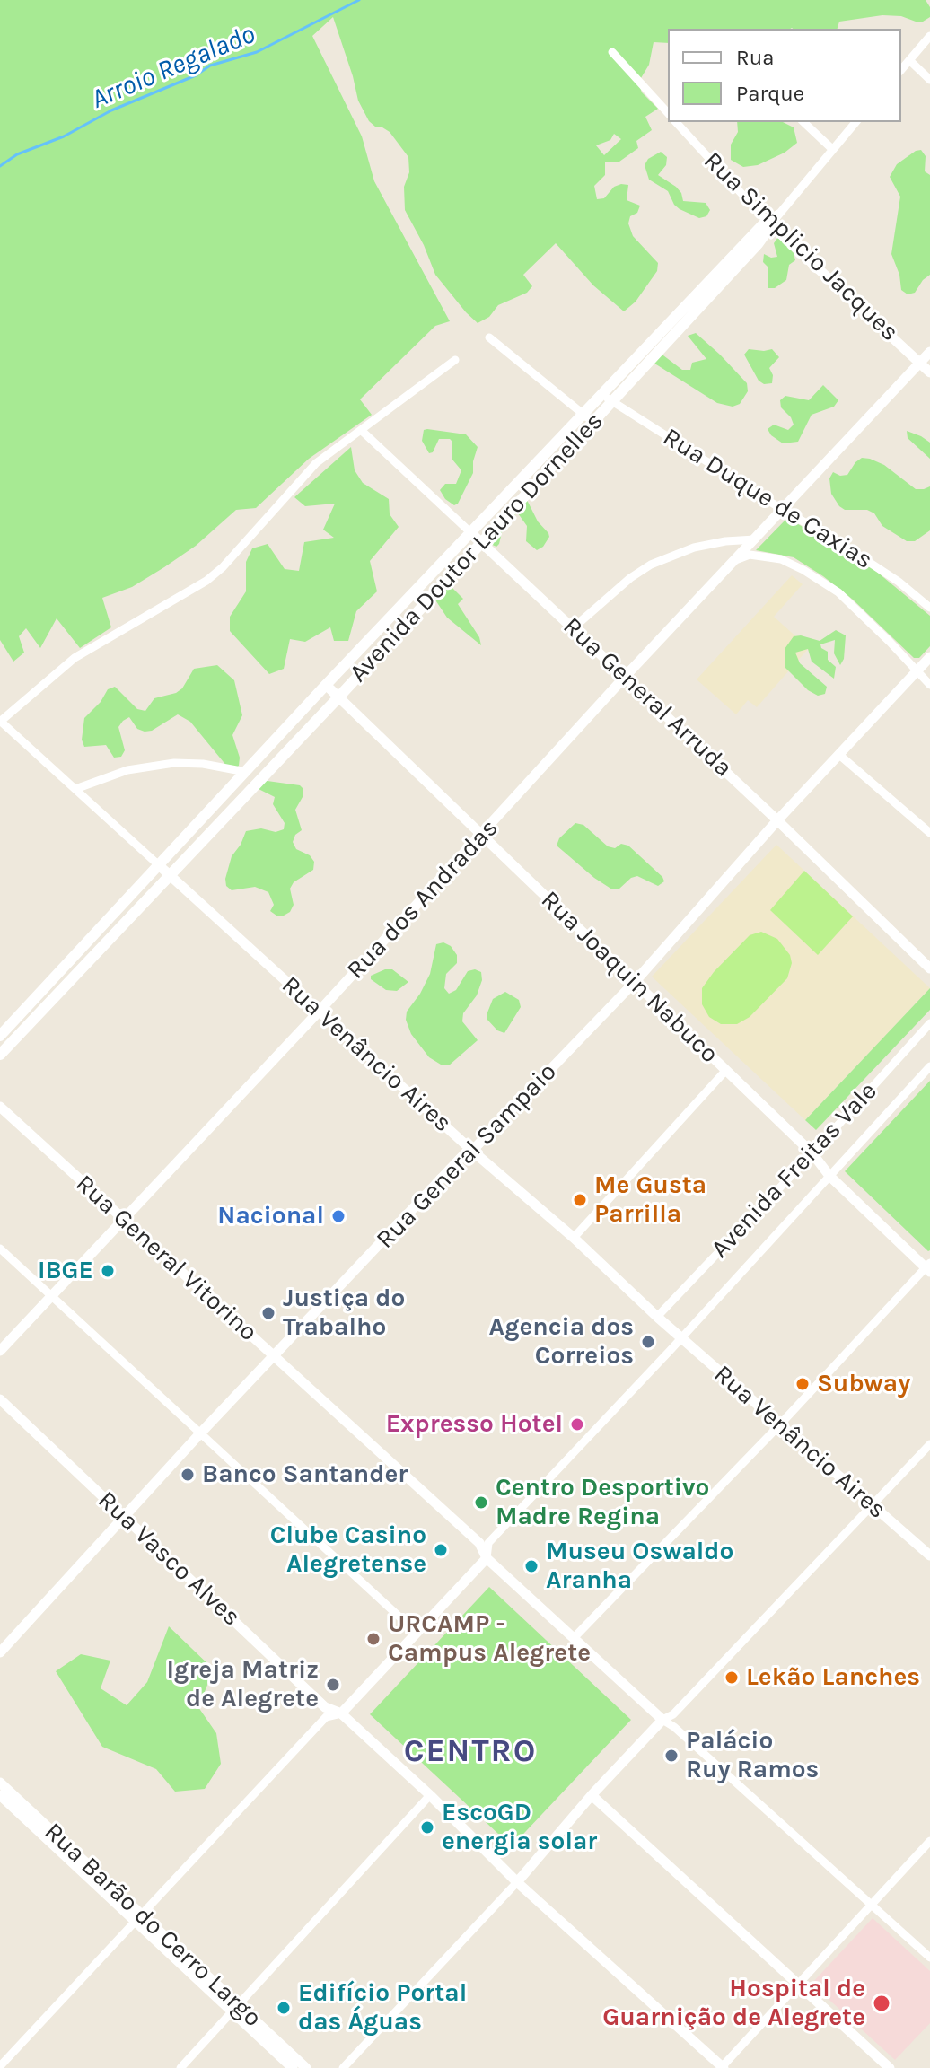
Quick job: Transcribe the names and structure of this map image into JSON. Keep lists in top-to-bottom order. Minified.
{"streets":{"main road":["Avenida Doutor Lauro Dornelles"],"street":["Rua Simplicio Jacques","Rua Duque de Caxias","Rua General Arruda","Rua dos Andradas","Rua Joaquin Nabuco","Rua Venâncio Aires","Rua General Sampaio","Avenida Freitas Vale","Rua General Vitorino","Rua Vasco Alves","Rua Barão do Cerro Largo"]},"crossings":[["Rua Simplicio Jacques","Avenida Doutor Lauro Dornelles"],["Rua Simplicio Jacques","Rua dos Andradas"],["Rua Duque de Caxias","Avenida Doutor Lauro Dornelles"],["Rua Duque de Caxias","Rua dos Andradas"],["Avenida Doutor Lauro Dornelles","Rua General Arruda"],["Avenida Doutor Lauro Dornelles","Rua Joaquin Nabuco"],["Avenida Doutor Lauro Dornelles","Rua Venâncio Aires"],["Rua General Arruda","Rua dos Andradas"],["Rua General Arruda","Rua General Sampaio"],["Rua dos Andradas","Rua Joaquin Nabuco"],["Rua dos Andradas","Rua Venâncio Aires"],["Rua dos Andradas","Rua General Vitorino"],["Rua Joaquin Nabuco","Rua General Sampaio"],["Rua Joaquin Nabuco","Avenida Freitas Vale"],["Rua Venâncio Aires","Rua General Sampaio"],["Rua Venâncio Aires","Avenida Freitas Vale"],["Rua General Sampaio","Rua General Vitorino"],["Rua General Sampaio","Rua Vasco Alves"],["Avenida Freitas Vale","Rua General Vitorino"]],"districts":["CENTRO"],"water":["Arroio Regalado"],"places":["Me Gusta Parrilla","Nacional","IBGE","Justiça do Trabalho","Agencia dos Correios","Subway","Expresso Hotel","Banco Santander","Centro Desportivo Madre Regina","Clube Casino Alegretense","Museu Oswaldo Aranha","URCAMP - Campus Alegrete","Lekão Lanches","Igreja Matriz de Alegrete","Palácio Ruy Ramos","EscoGD energia solar","Hospital de Guarnição de Alegrete","Edifício Portal das Águas"],"legend":["Rua","Parque"]}
